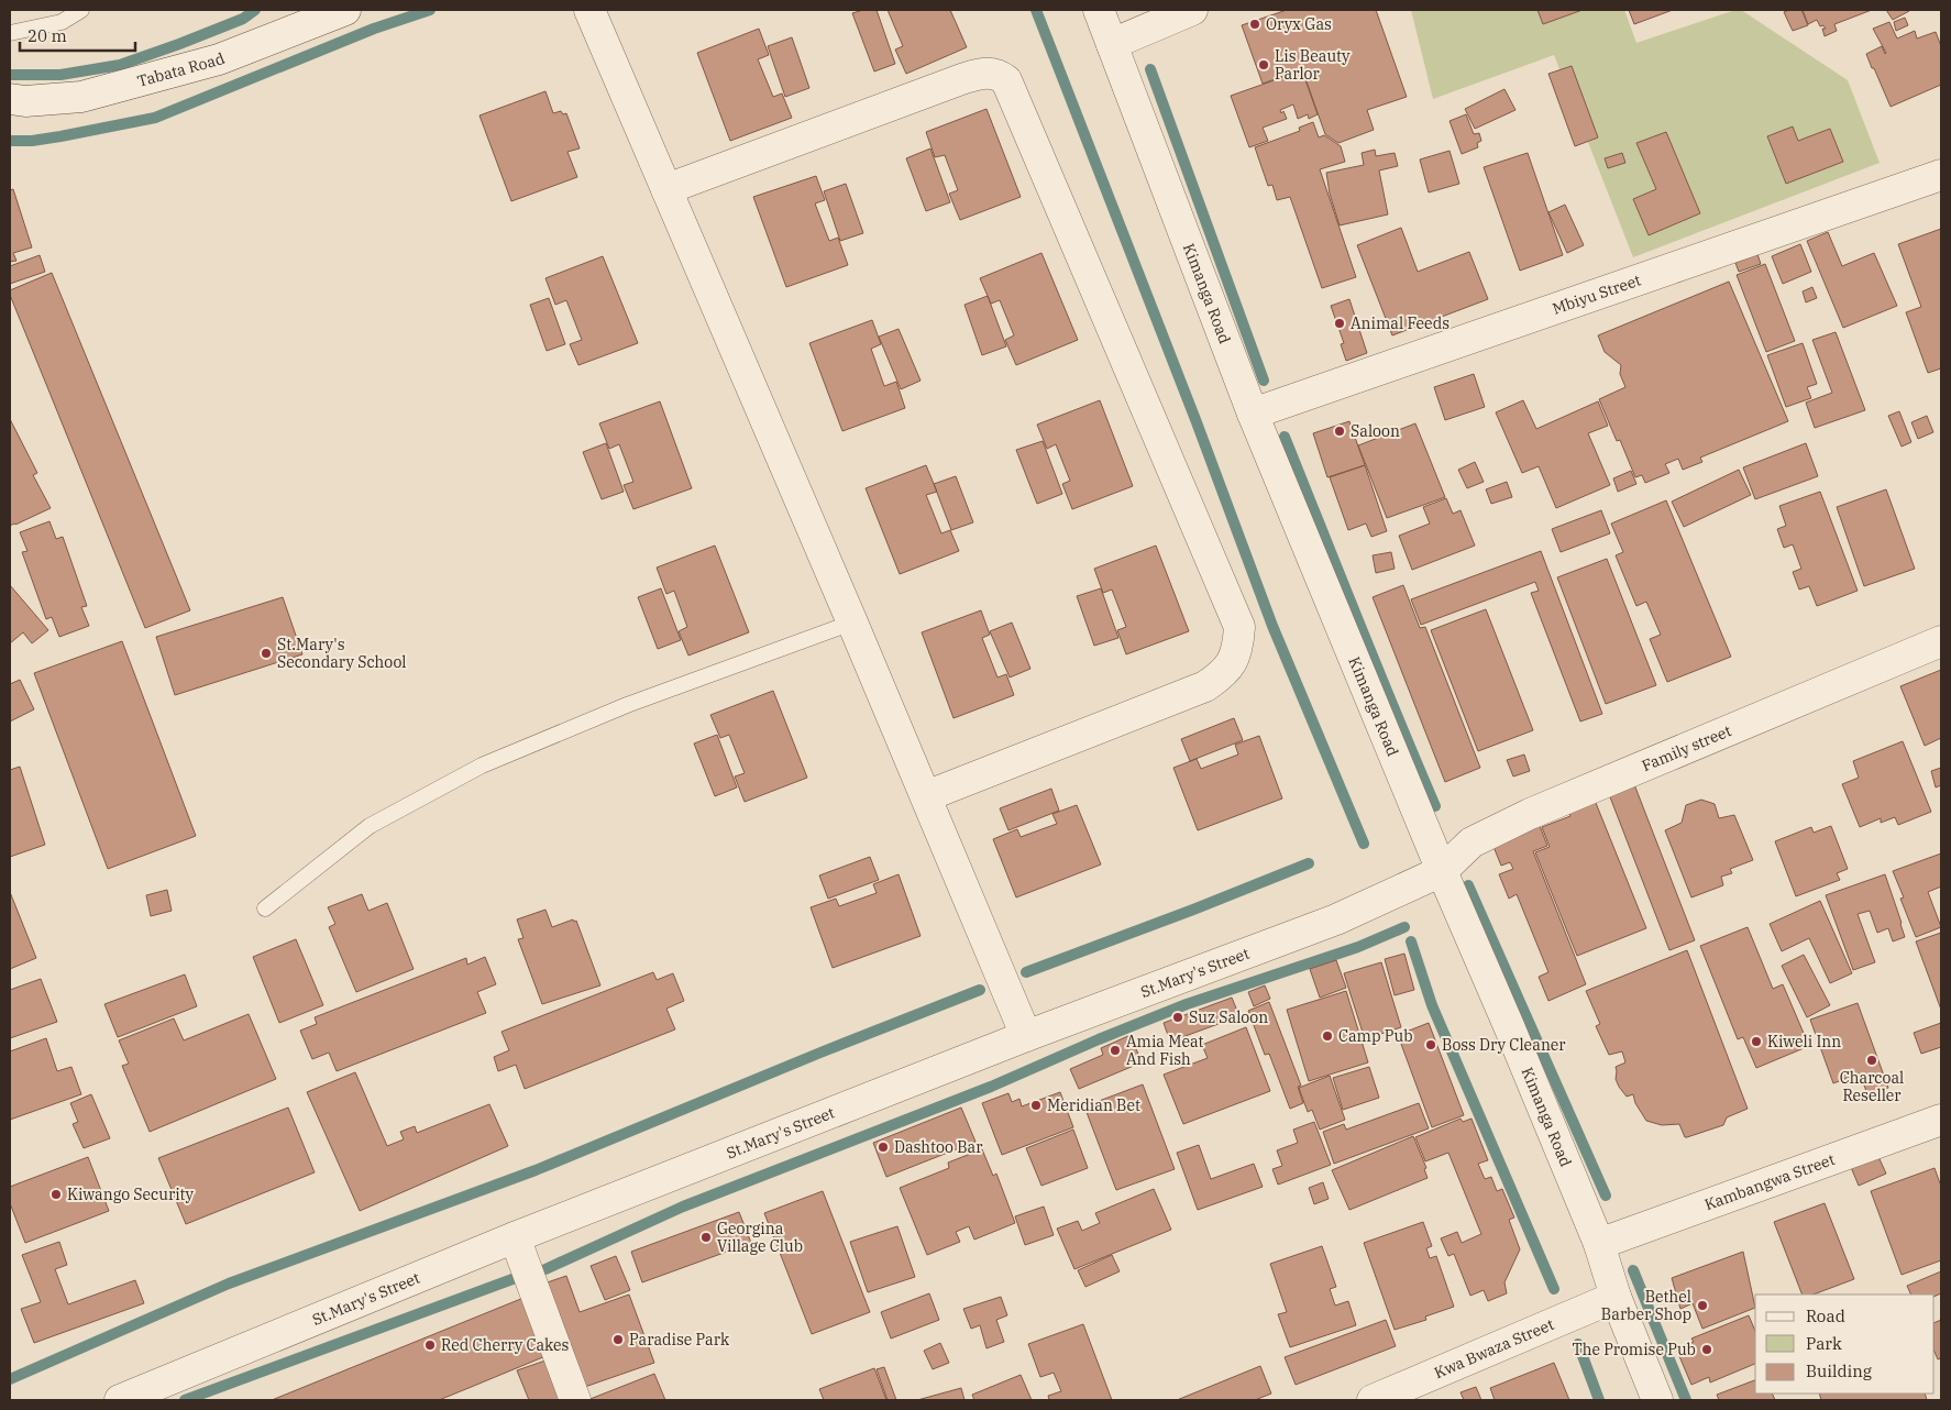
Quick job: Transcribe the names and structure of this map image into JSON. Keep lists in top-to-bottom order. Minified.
{"streets":{"street":["Tabata Road","Kimanga Road","Mbiyu Street","Family street","St.Mary's Street","Kambangwa Street","Kwa Bwaza Street"]},"crossings":[["Kimanga Road","Mbiyu Street"],["Kimanga Road","Family street"],["Kimanga Road","St.Mary's Street"],["Kimanga Road","Kambangwa Street"],["Kimanga Road","Kwa Bwaza Street"],["Family street","St.Mary's Street"]],"places":["Oryx Gas","Lis Beauty Parlor","Animal Feeds","Saloon","St.Mary's Secondary School","Suz Saloon","Camp Pub","Kiweli Inn","Boss Dry Cleaner","Amia Meat And Fish","Charcoal Reseller","Meridian Bet","Dashtoo Bar","Kiwango Security","Georgina Village Club","Bethel Barber Shop","Paradise Park","Red Cherry Cakes","The Promise Pub"],"legend":["Road","Park","Building"],"scale_bar":"20 m"}
